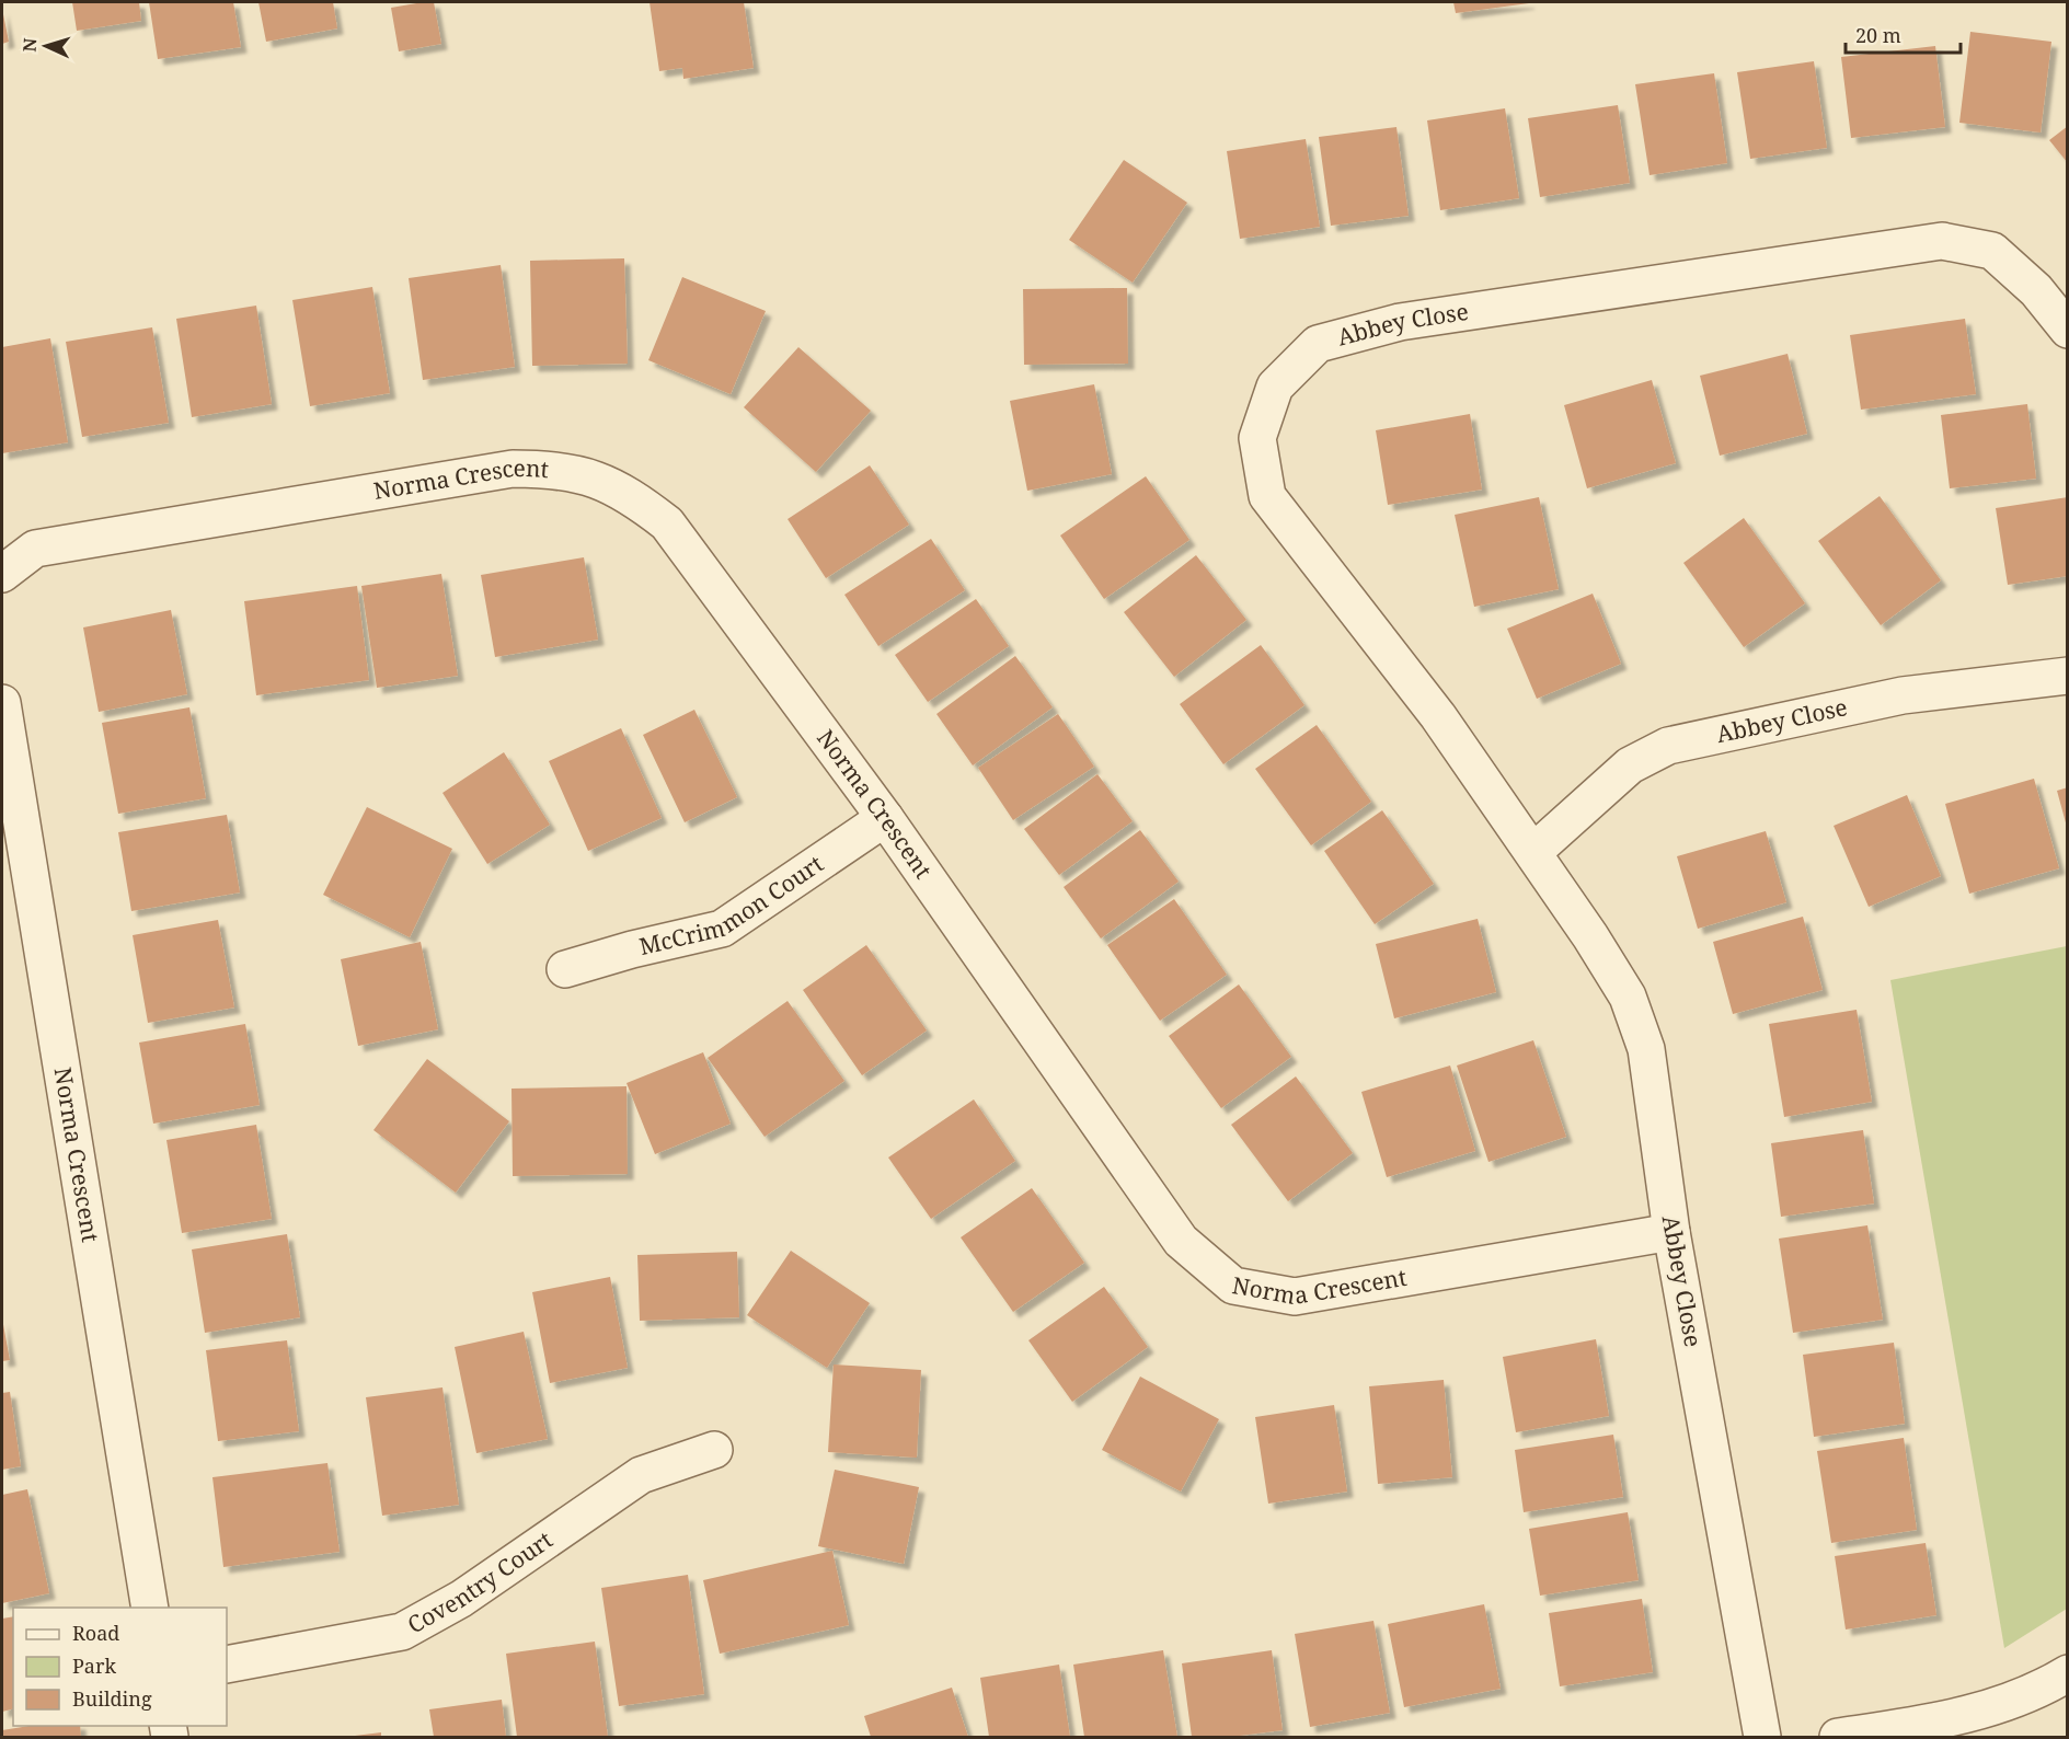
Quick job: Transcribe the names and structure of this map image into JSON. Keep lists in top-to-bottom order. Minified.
{"streets":{"street":["Abbey Close","Norma Crescent","McCrimmon Court","Coventry Court"]},"crossings":[["Abbey Close","Norma Crescent"],["Norma Crescent","McCrimmon Court"]],"legend":["Road","Park","Building"],"scale_bar":"20 m","north":"left"}
